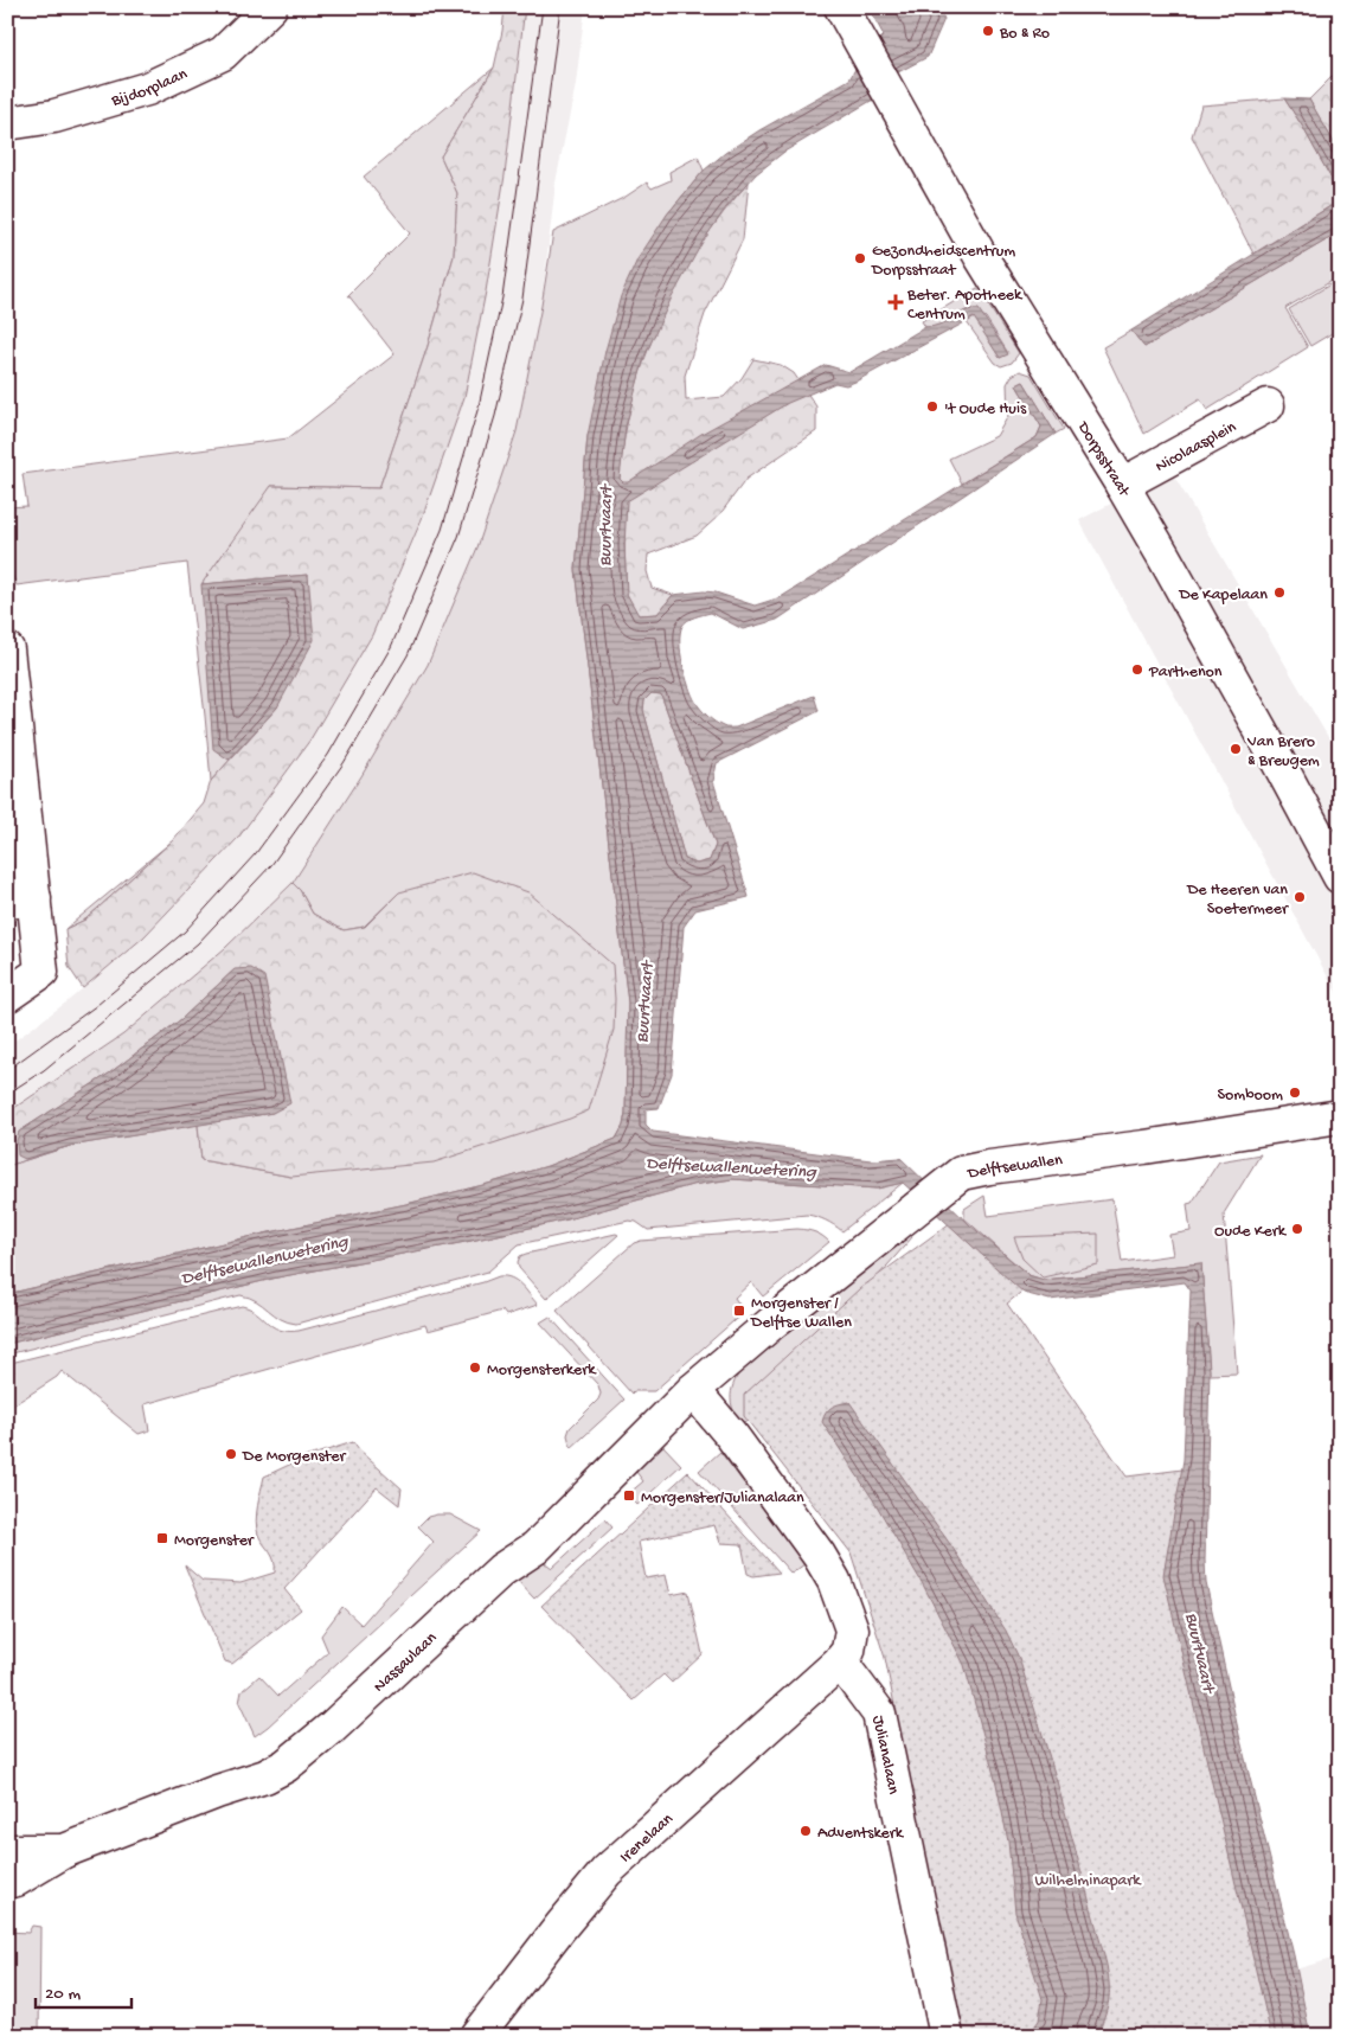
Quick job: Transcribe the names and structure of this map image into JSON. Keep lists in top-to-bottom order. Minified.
{"streets":{"street":["Bijdorplaan","Nicolaasplein","Dorpsstraat","Delftsewallen","Nassaulaan","Julianalaan","Irenelaan"]},"crossings":[["Nicolaasplein","Dorpsstraat"],["Delftsewallen","Nassaulaan"],["Julianalaan","Irenelaan"]],"water":["Buurtvaart","Delftsewallenwetering"],"parks":["Wilhelminapark"],"places":{"other":["Bo & Ro","Gezondheidscentrum Dorpsstraat","'t Oude Huis","De Kapelaan","Parthenon","Van Brero & Breugem","De Heeren van Soetermeer","Somboom","Oude Kerk","Morgensterkerk","De Morgenster","Adventskerk"],"health":["Beter. Apotheek Centrum"],"transit":["Morgenster / Delftse Wallen","Morgenster/Julianalaan","Morgenster"]},"scale_bar":"20 m"}
